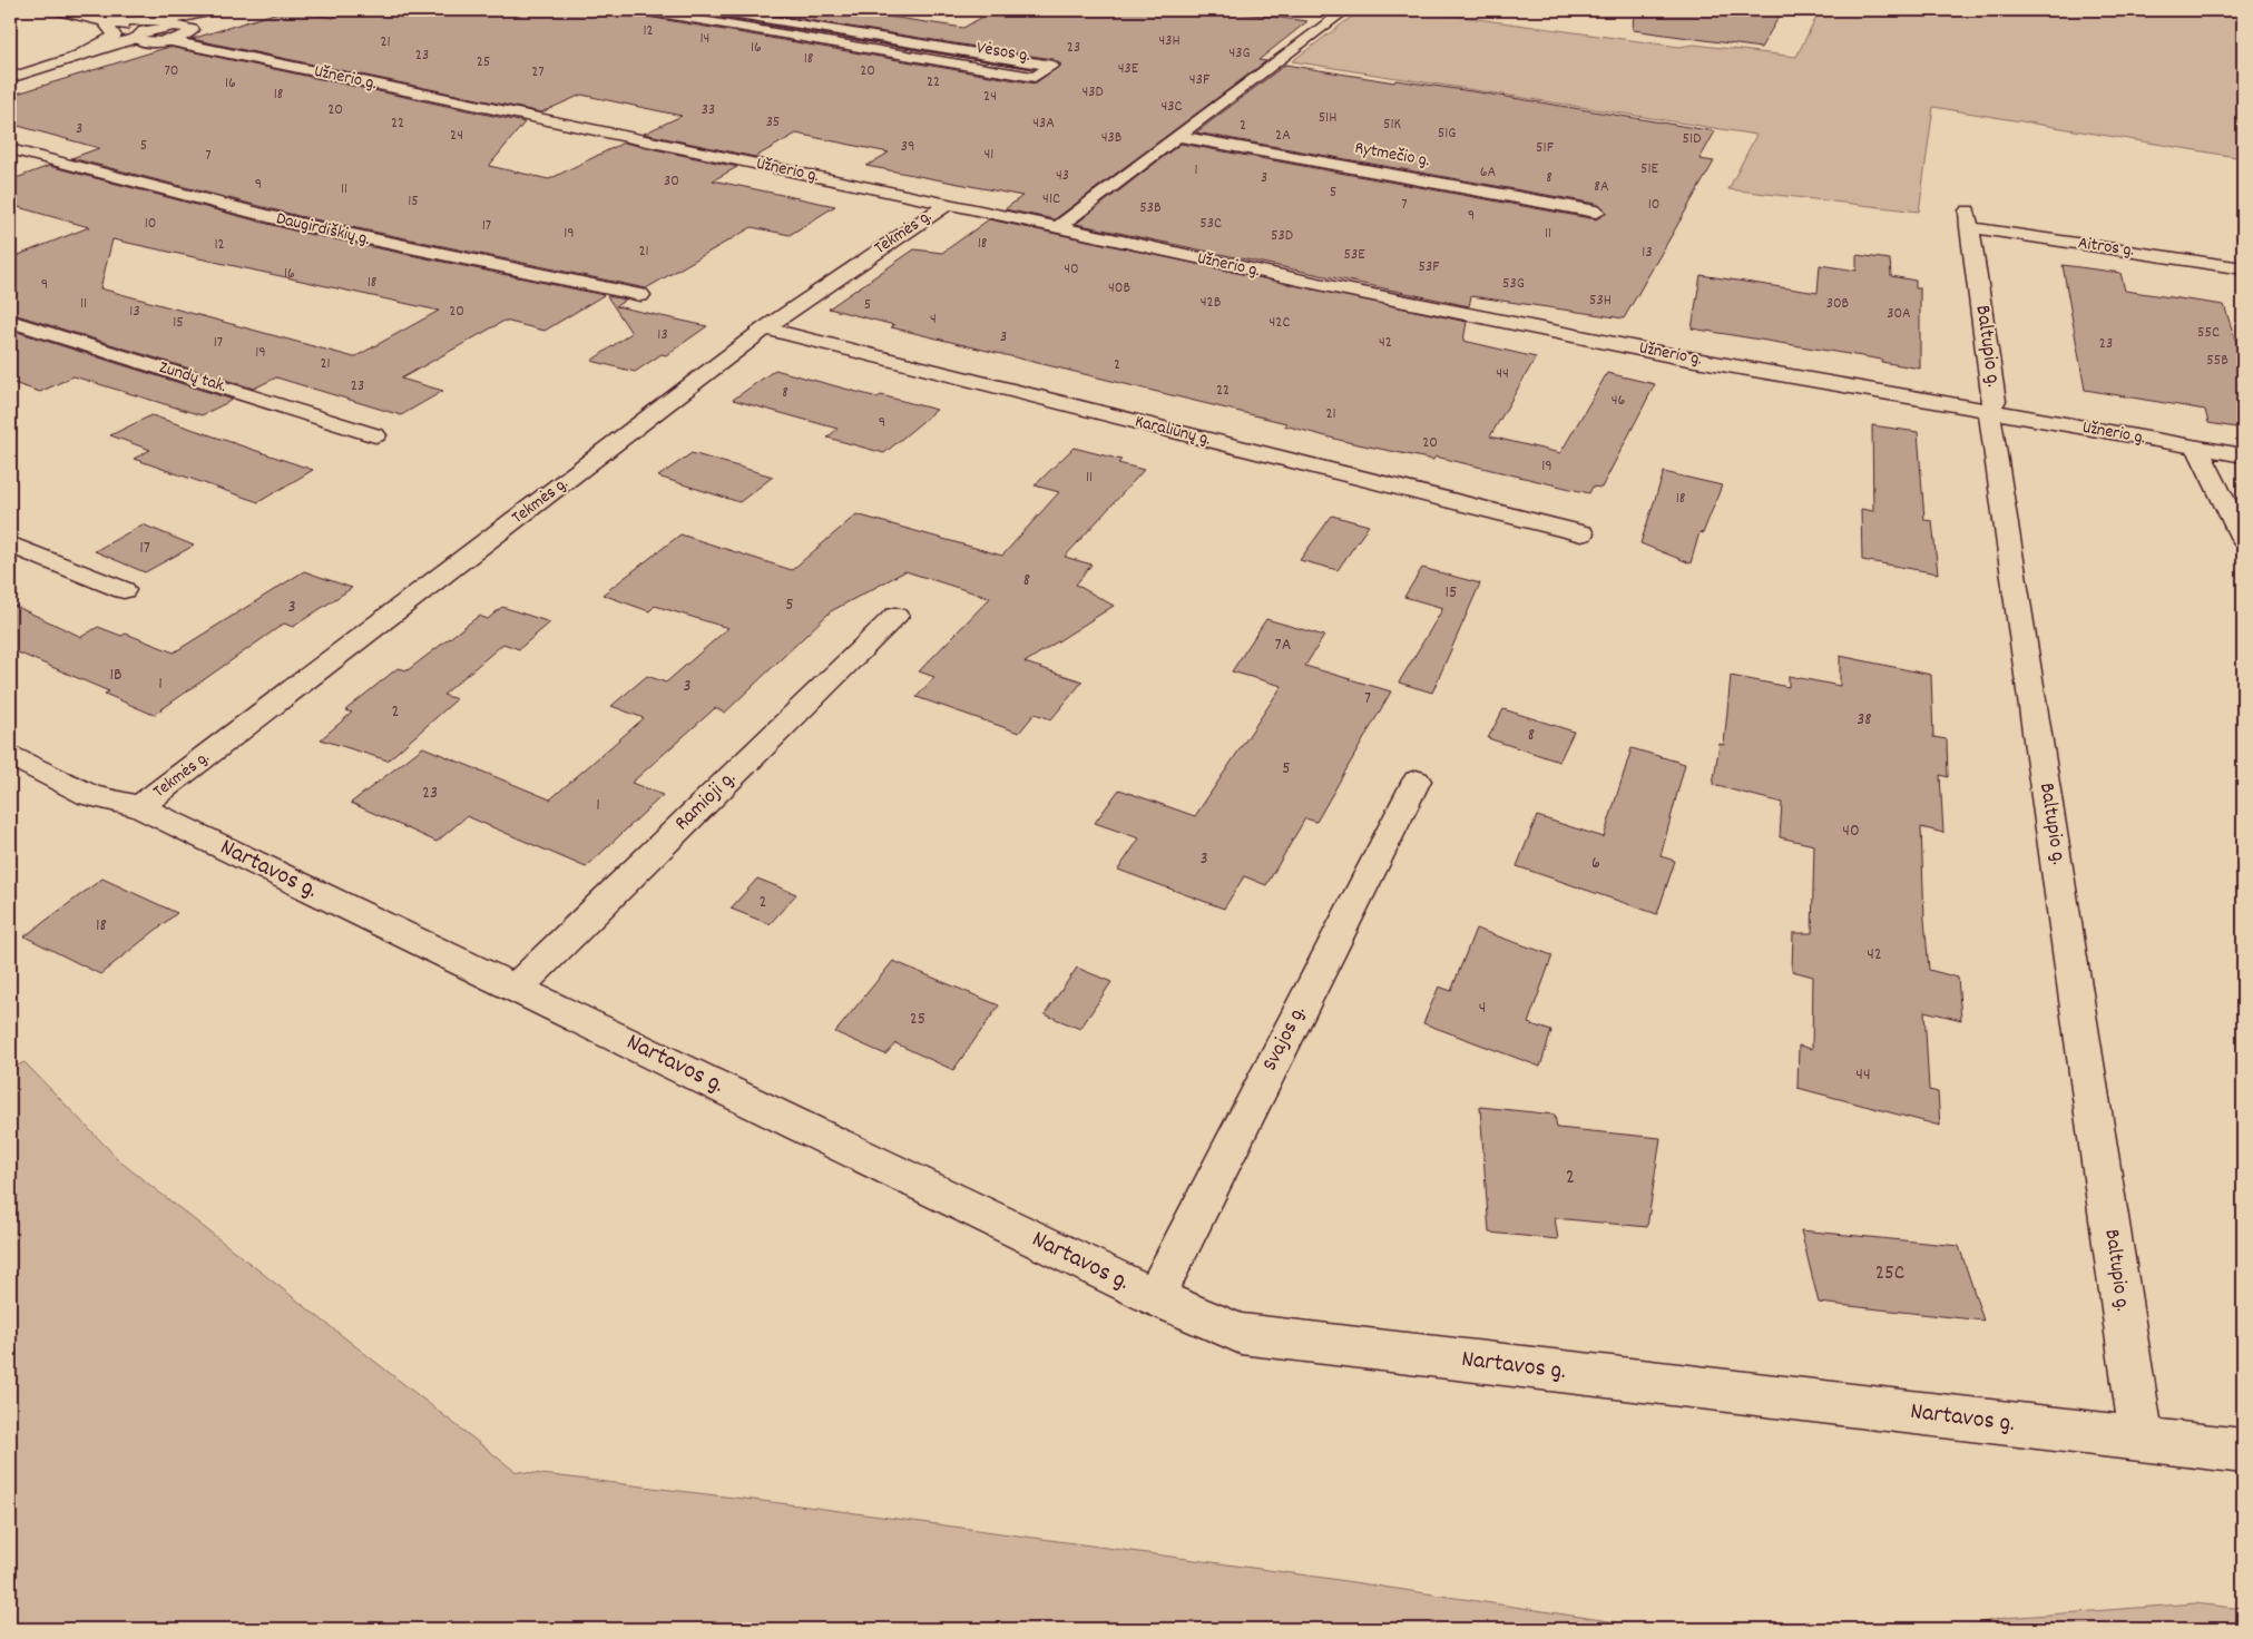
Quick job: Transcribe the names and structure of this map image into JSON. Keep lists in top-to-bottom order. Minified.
{"streets":{"street":["Vėsos g.","Užnerio g.","Rytmečio g.","Daugirdiškių g.","Tekmės g.","Aitros g.","Baltupio g.","Zundų tak.","Karaliūnų g.","Ramioji g.","Nartavos g.","Svajos g."]},"crossings":[["Užnerio g.","Tekmės g."],["Užnerio g.","Baltupio g."],["Tekmės g.","Karaliūnų g."],["Tekmės g.","Nartavos g."],["Aitros g.","Baltupio g."],["Baltupio g.","Nartavos g."],["Ramioji g.","Nartavos g."],["Nartavos g.","Svajos g."]],"house_numbers":["12","14","43H","21","16","23","43G","23","18","25","43E","70","20","27","43F","22","16","43D","18","24","43C","20","33","51H","35","22","43A","51K","2","3","51G","24","2A","43B","51D","5","39","51F","41","7","51E","1","6A","43","3","8","30","9","8A","11","5","41C","15","7","10","53B","9","10","53C","17","19","11","53D","18","12","21","13","53E","53F","40","16","18","53G","9","40B","53H","42B","11","30B","5","13","20","30A","4","15","42C","55C","13","3","17","42","23","19","55B","21","2","44","23","22","8","46","21","9","20","19","11","18","17","8","15","5","3","7A","1B","1","3","7","2","38","8","5","23","1","40","3","6","2","18","42","4","25","44","2","25C"]}
